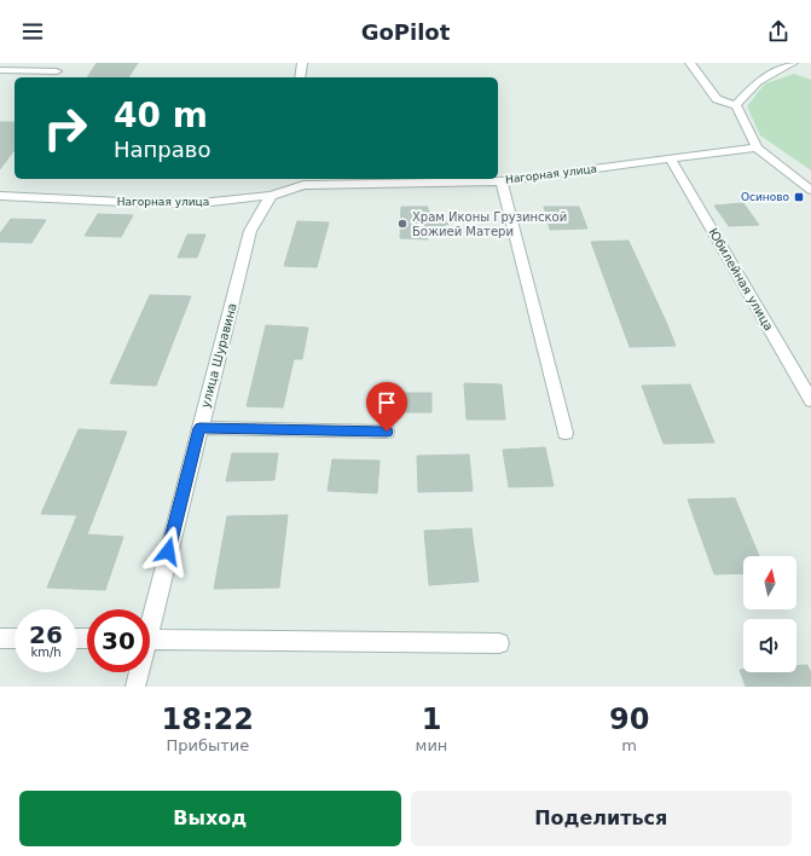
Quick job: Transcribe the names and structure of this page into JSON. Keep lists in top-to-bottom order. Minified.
{"streets":{"street":["Нагорная улица","Юбилейная улица","улица Шуравина"]},"crossings":[["Нагорная улица","Юбилейная улица"],["Нагорная улица","улица Шуравина"]],"places":{"transit":["Осиново"],"other":["Храм Иконы Грузинской Божией Матери"]},"north":"top","page":{"header":"GoPilot","turn":["40 m","Направо"],"speed":"26 km/h","limit":"30","eta":["18:22","Прибытие","1","мин","90","m"],"buttons":["Выход","Поделиться"]}}
